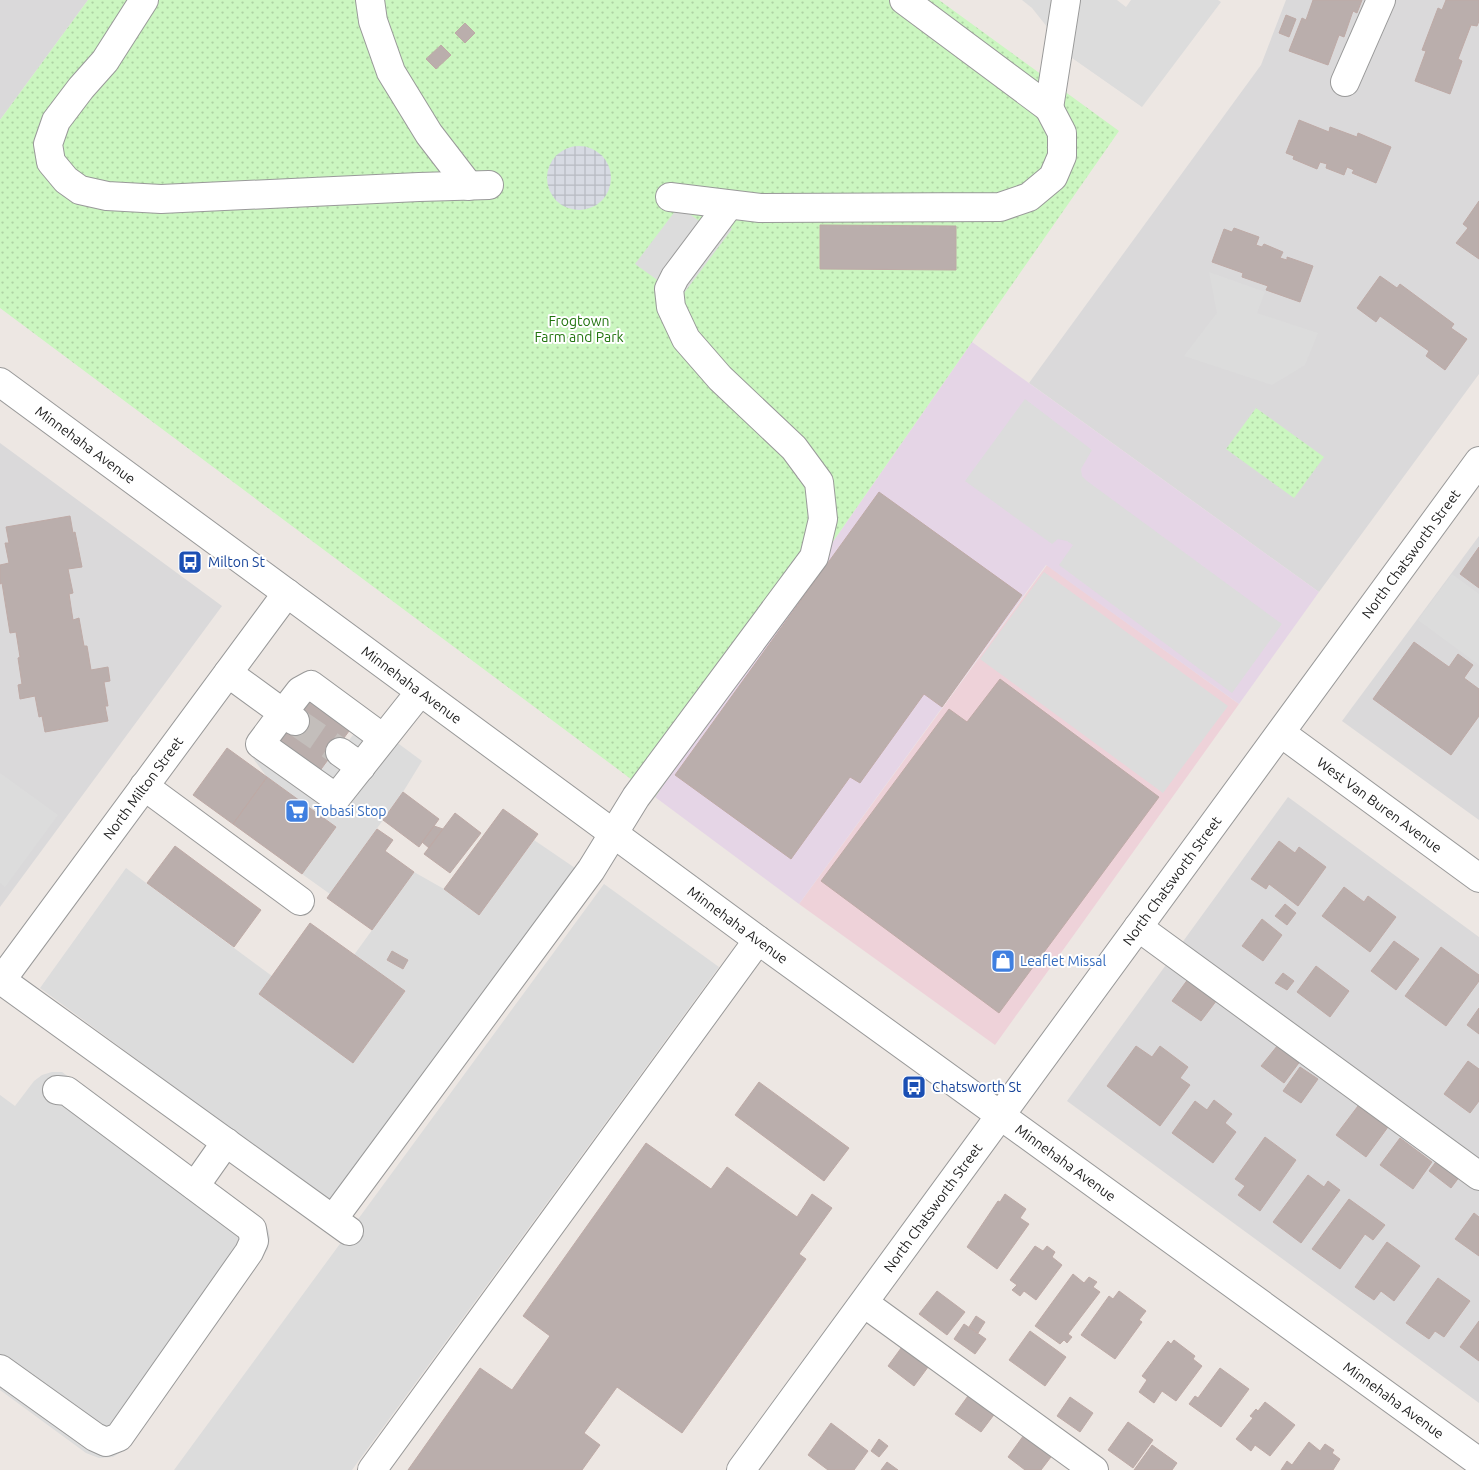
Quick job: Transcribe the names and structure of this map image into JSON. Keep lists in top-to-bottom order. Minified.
{"streets":{"street":["Minnehaha Avenue","North Chatsworth Street","North Milton Street","West Van Buren Avenue"]},"crossings":[["Minnehaha Avenue","North Chatsworth Street"],["Minnehaha Avenue","North Milton Street"],["North Chatsworth Street","West Van Buren Avenue"]],"parks":["Frogtown Farm and Park"],"places":{"bus stop":["Milton St","Chatsworth St"],"supermarket":["Tobasi Stop"],"shop":["Leaflet Missal"]}}
